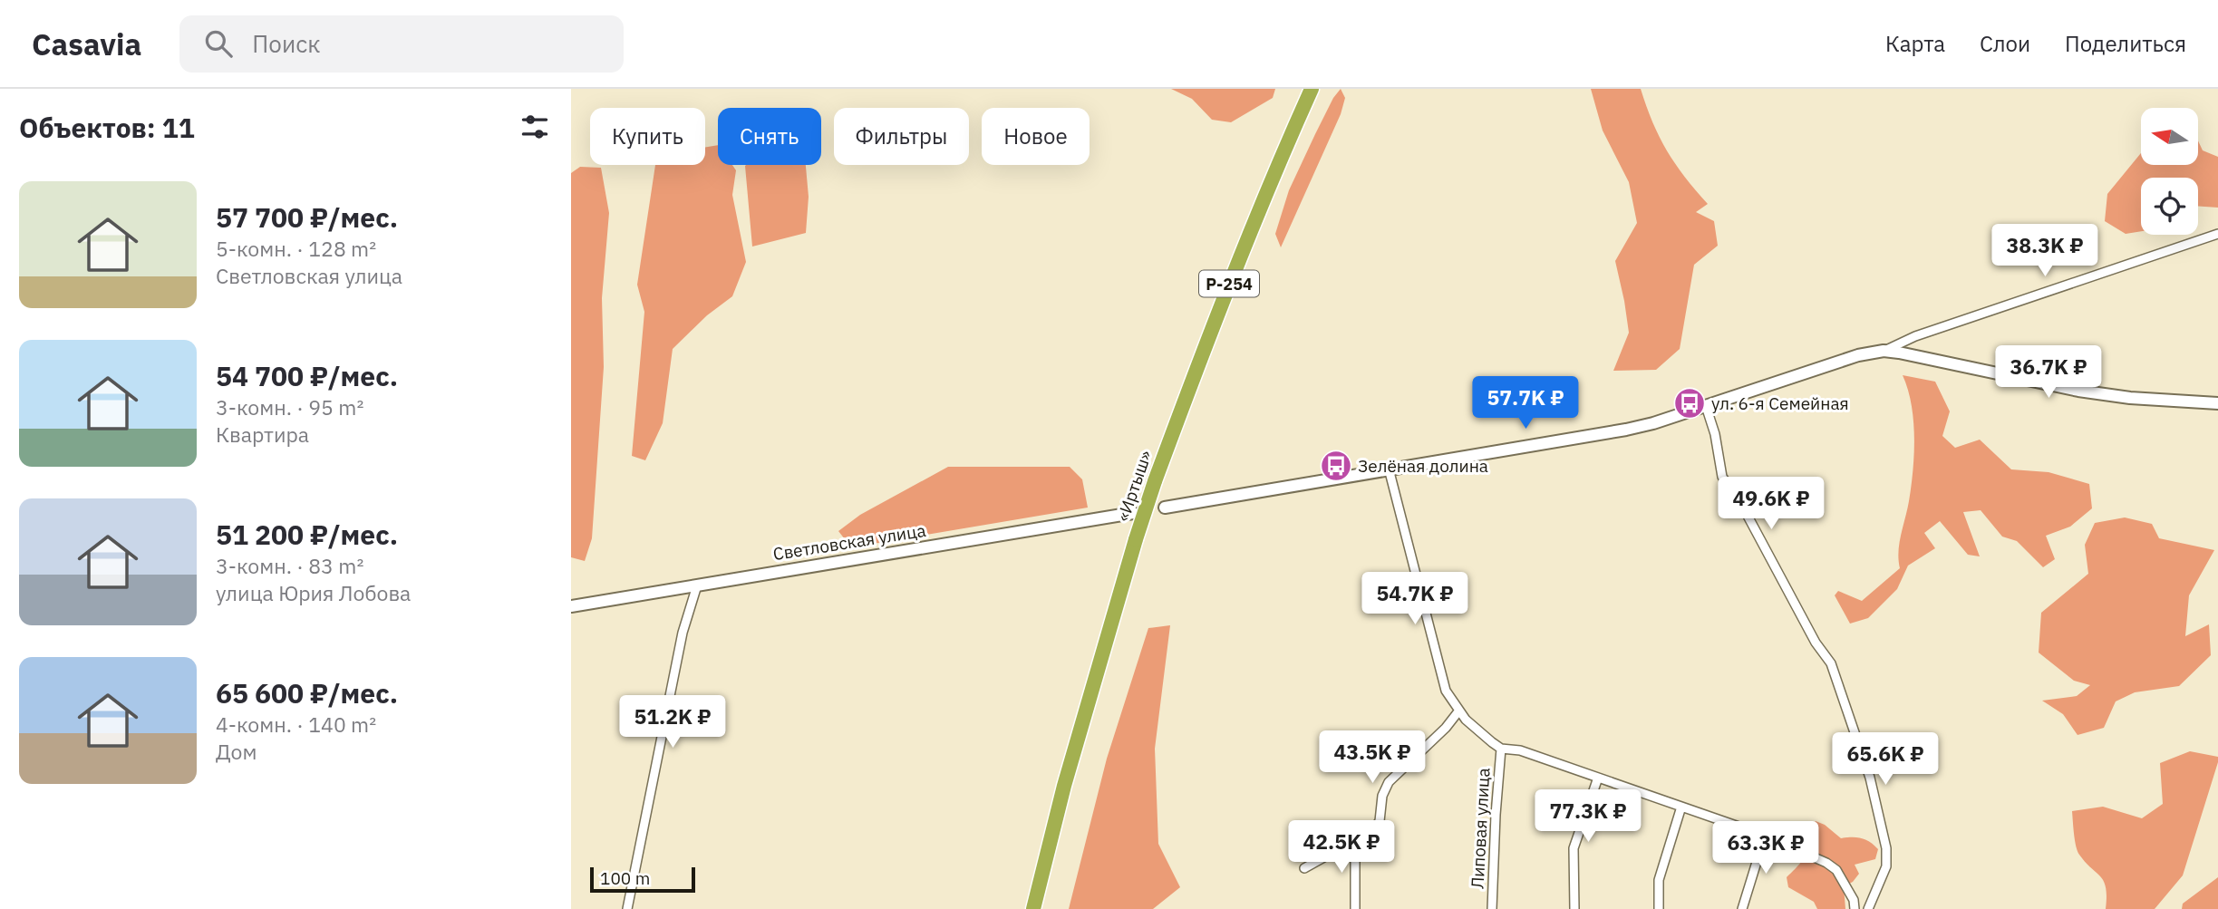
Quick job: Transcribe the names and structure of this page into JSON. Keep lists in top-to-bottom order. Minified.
{"streets":{"highway":["Р-254","«Иртыш»"],"street":["Светловская улица","Липовая улица"]},"places":{"bus stop":["ул. 6-я Семейная","Зелёная долина"]},"scale_bar":"100 m","north":"left","page":{"header":"Casavia","search":"Поиск","nav":["Карта","Слои","Поделиться"],"heading":"Объектов: 11","chip":["Купить","Снять","Фильтры","Новое"],"list":[{"name":"57 700 ₽/мес.","note":"5-комн. · 128 m² · Светловская улица"},{"name":"54 700 ₽/мес.","note":"3-комн. · 95 m² · Квартира"},{"name":"51 200 ₽/мес.","note":"3-комн. · 83 m² · улица Юрия Лобова"},{"name":"65 600 ₽/мес.","note":"4-комн. · 140 m² · Дом"}],"price":["38.3K ₽","36.7K ₽","57.7K ₽","49.6K ₽","54.7K ₽","51.2K ₽","43.5K ₽","65.6K ₽","77.3K ₽","42.5K ₽","63.3K ₽"],"scale":"100 m"}}
